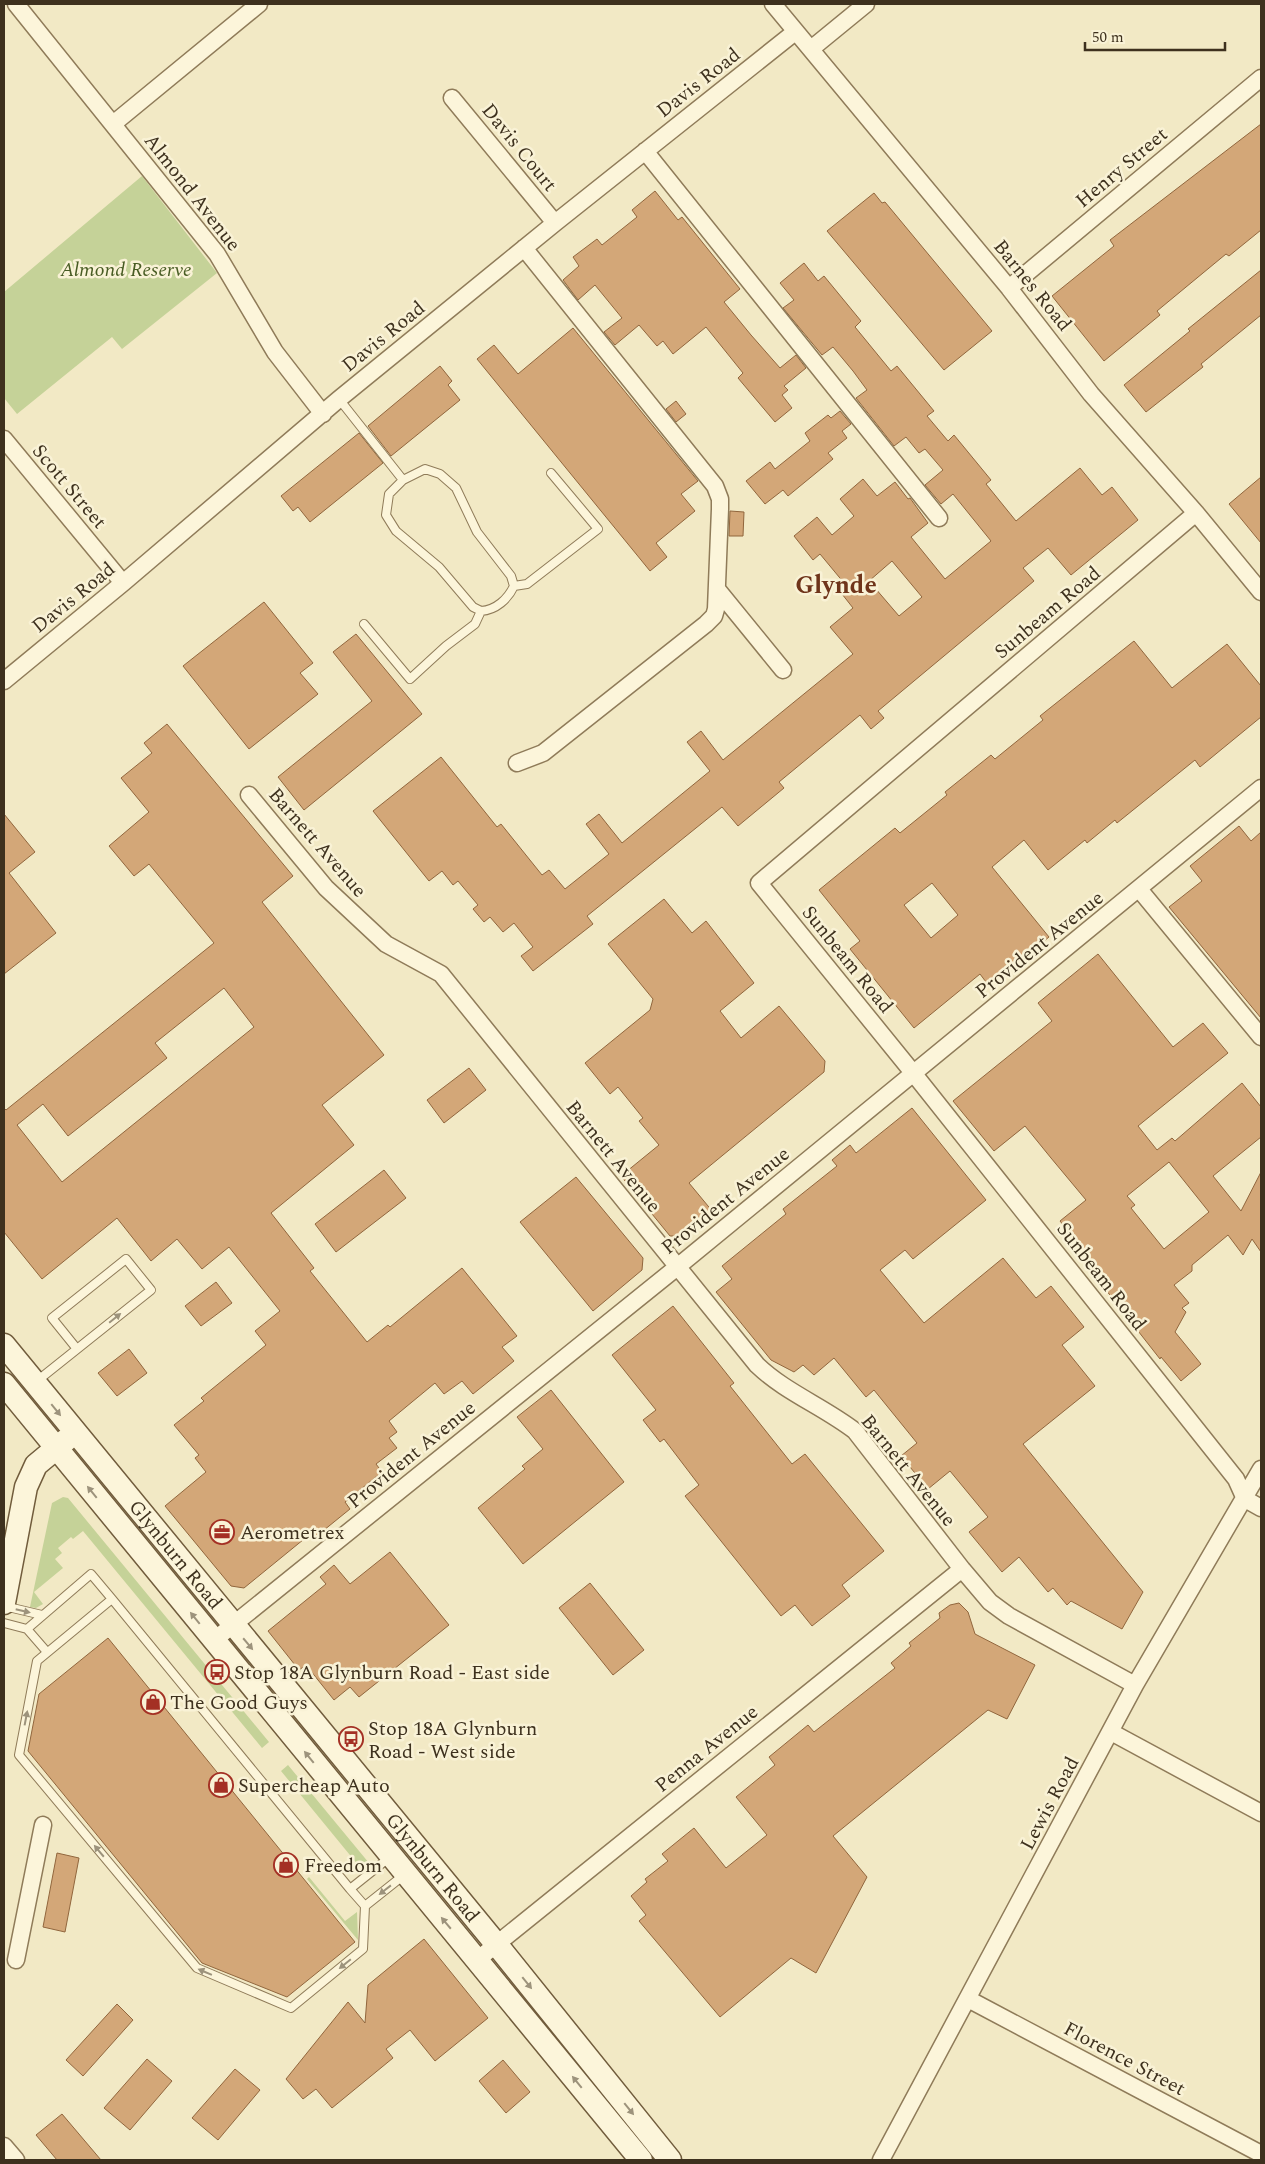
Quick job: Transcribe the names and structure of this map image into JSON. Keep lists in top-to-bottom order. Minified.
{"streets":{"main road":["Glynburn Road"],"street":["Davis Road","Davis Court","Henry Street","Almond Avenue","Barnes Road","Scott Street","Sunbeam Road","Barnett Avenue","Provident Avenue","Penna Avenue","Lewis Road","Florence Street"]},"crossings":[["Davis Road","Davis Court"],["Davis Road","Almond Avenue"],["Davis Road","Barnes Road"],["Davis Road","Scott Street"],["Henry Street","Barnes Road"],["Barnes Road","Sunbeam Road"],["Sunbeam Road","Provident Avenue"],["Sunbeam Road","Lewis Road"],["Barnett Avenue","Provident Avenue"],["Barnett Avenue","Penna Avenue"],["Barnett Avenue","Lewis Road"],["Provident Avenue","Glynburn Road"],["Glynburn Road","Penna Avenue"],["Lewis Road","Florence Street"]],"districts":["Glynde"],"parks":["Almond Reserve"],"places":{"office":["Aerometrex"],"bus stop":["Stop 18A Glynburn Road - East side","Stop 18A Glynburn Road - West side"],"shop":["The Good Guys","Supercheap Auto","Freedom"]},"scale_bar":"50 m"}
